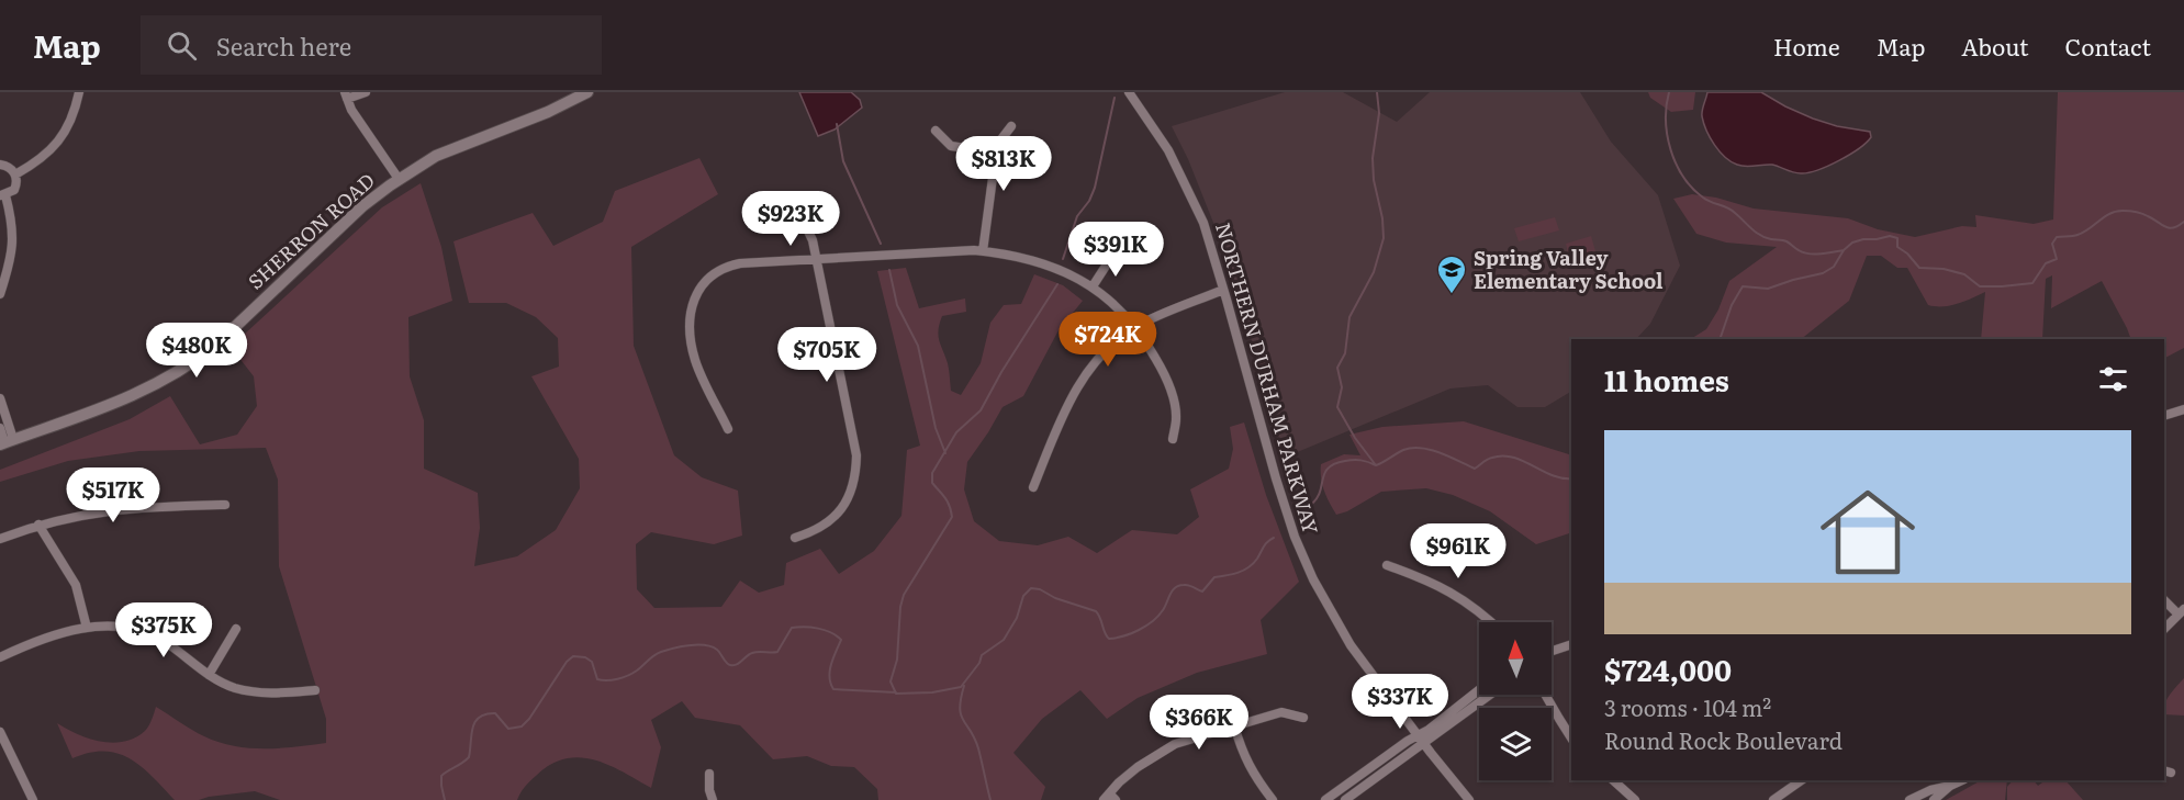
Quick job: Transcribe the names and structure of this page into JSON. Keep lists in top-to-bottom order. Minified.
{"streets":{"main road":["SHERRON ROAD"],"street":["NORTHERN DURHAM PARKWAY"]},"places":{"school or university":["Spring Valley Elementary School"]},"north":"top","page":{"header":"Map","search":"Search here","nav":["Home","Map","About","Contact"],"price":["$813K","$923K","$391K","$724K","$480K","$705K","$517K","$961K","$375K","$337K","$366K"],"heading":"11 homes","list":[{"name":"$724,000","note":"3 rooms · 104 m² · Round Rock Boulevard"}]}}
